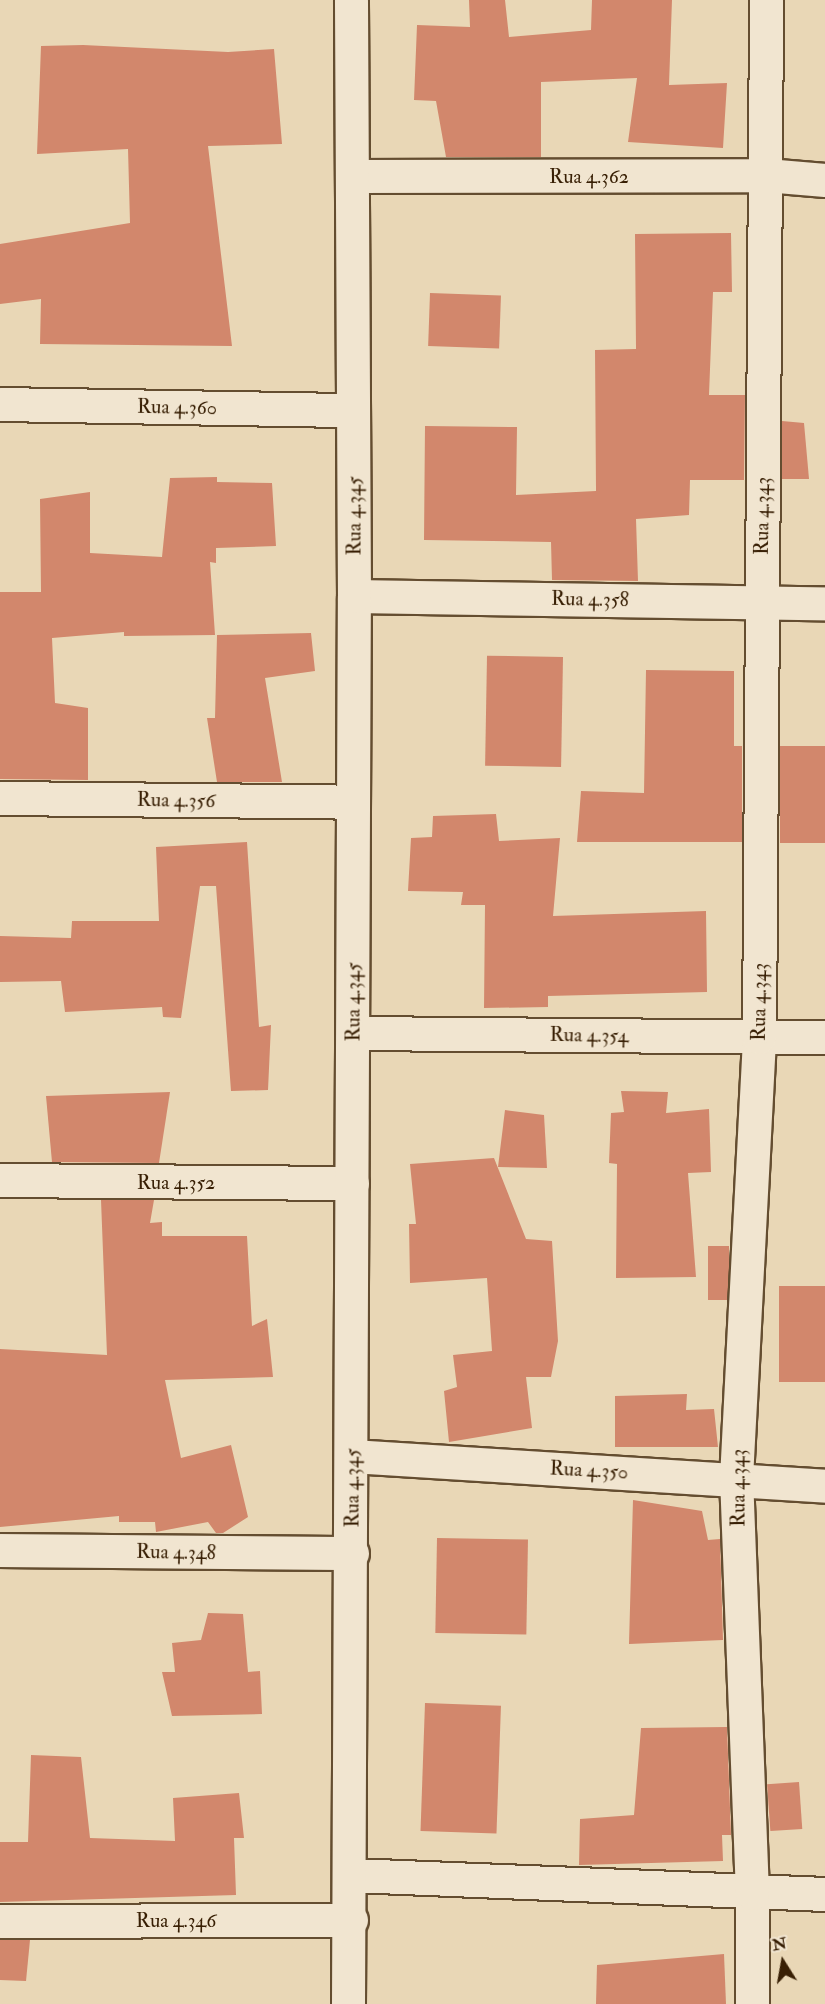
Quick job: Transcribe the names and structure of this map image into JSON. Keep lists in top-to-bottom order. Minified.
{"streets":{"street":["Rua 4.362","Rua 4.360","Rua 4.345","Rua 4.343","Rua 4.358","Rua 4.356","Rua 4.354","Rua 4.352","Rua 4.350","Rua 4.348","Rua 4.346"]},"crossings":[["Rua 4.362","Rua 4.345"],["Rua 4.362","Rua 4.343"],["Rua 4.360","Rua 4.345"],["Rua 4.345","Rua 4.358"],["Rua 4.345","Rua 4.356"],["Rua 4.345","Rua 4.354"],["Rua 4.345","Rua 4.352"],["Rua 4.345","Rua 4.350"],["Rua 4.345","Rua 4.348"],["Rua 4.345","Rua 4.346"],["Rua 4.343","Rua 4.358"],["Rua 4.343","Rua 4.354"],["Rua 4.343","Rua 4.350"]],"north":"top"}
